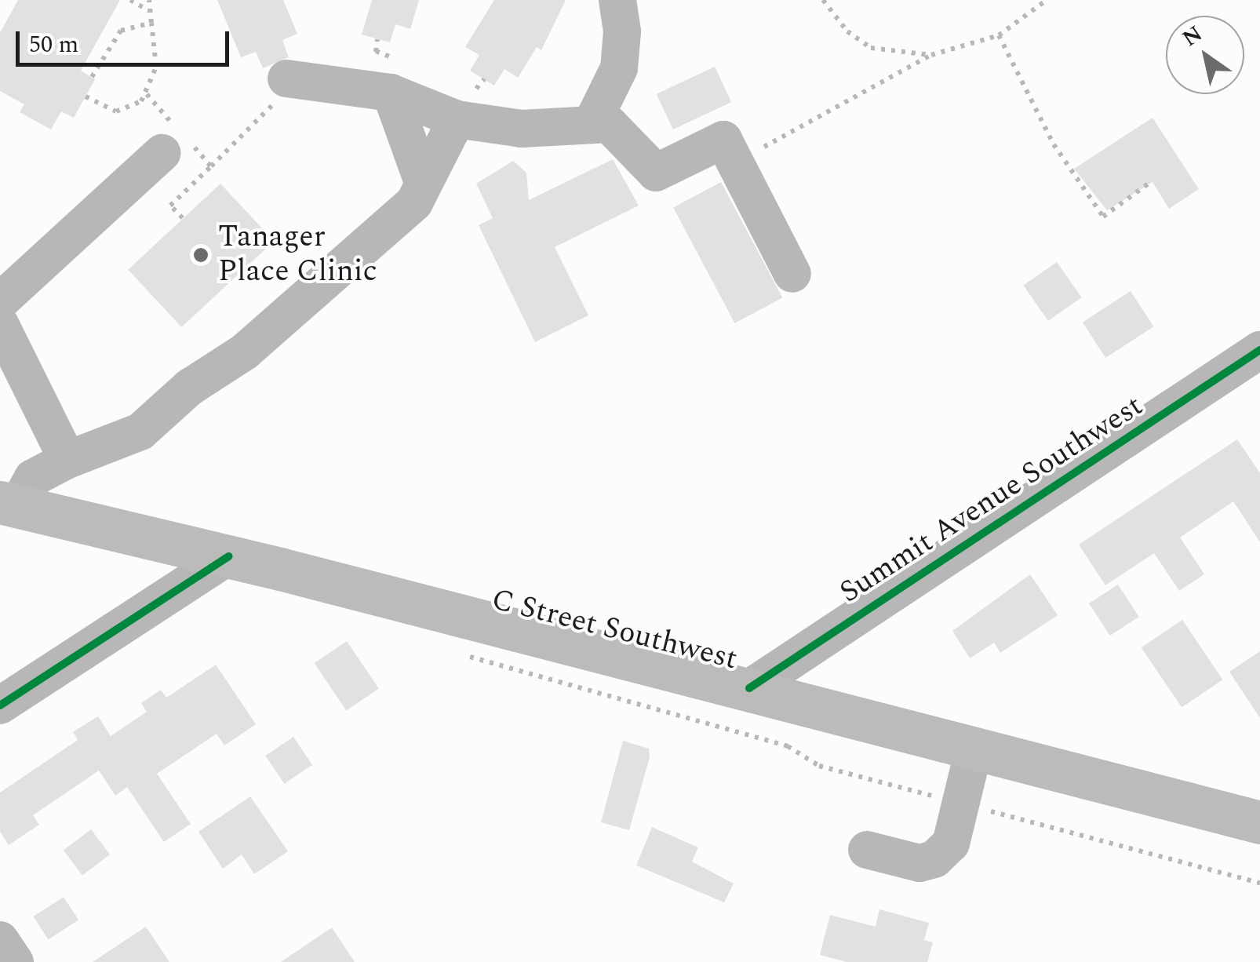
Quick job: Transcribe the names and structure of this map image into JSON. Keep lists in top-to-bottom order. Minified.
{"streets":{"main road":["C Street Southwest"],"street":["Summit Avenue Southwest"]},"crossings":[["Summit Avenue Southwest","C Street Southwest"]],"places":["Tanager Place Clinic"],"scale_bar":"50 m","north":"top left"}
